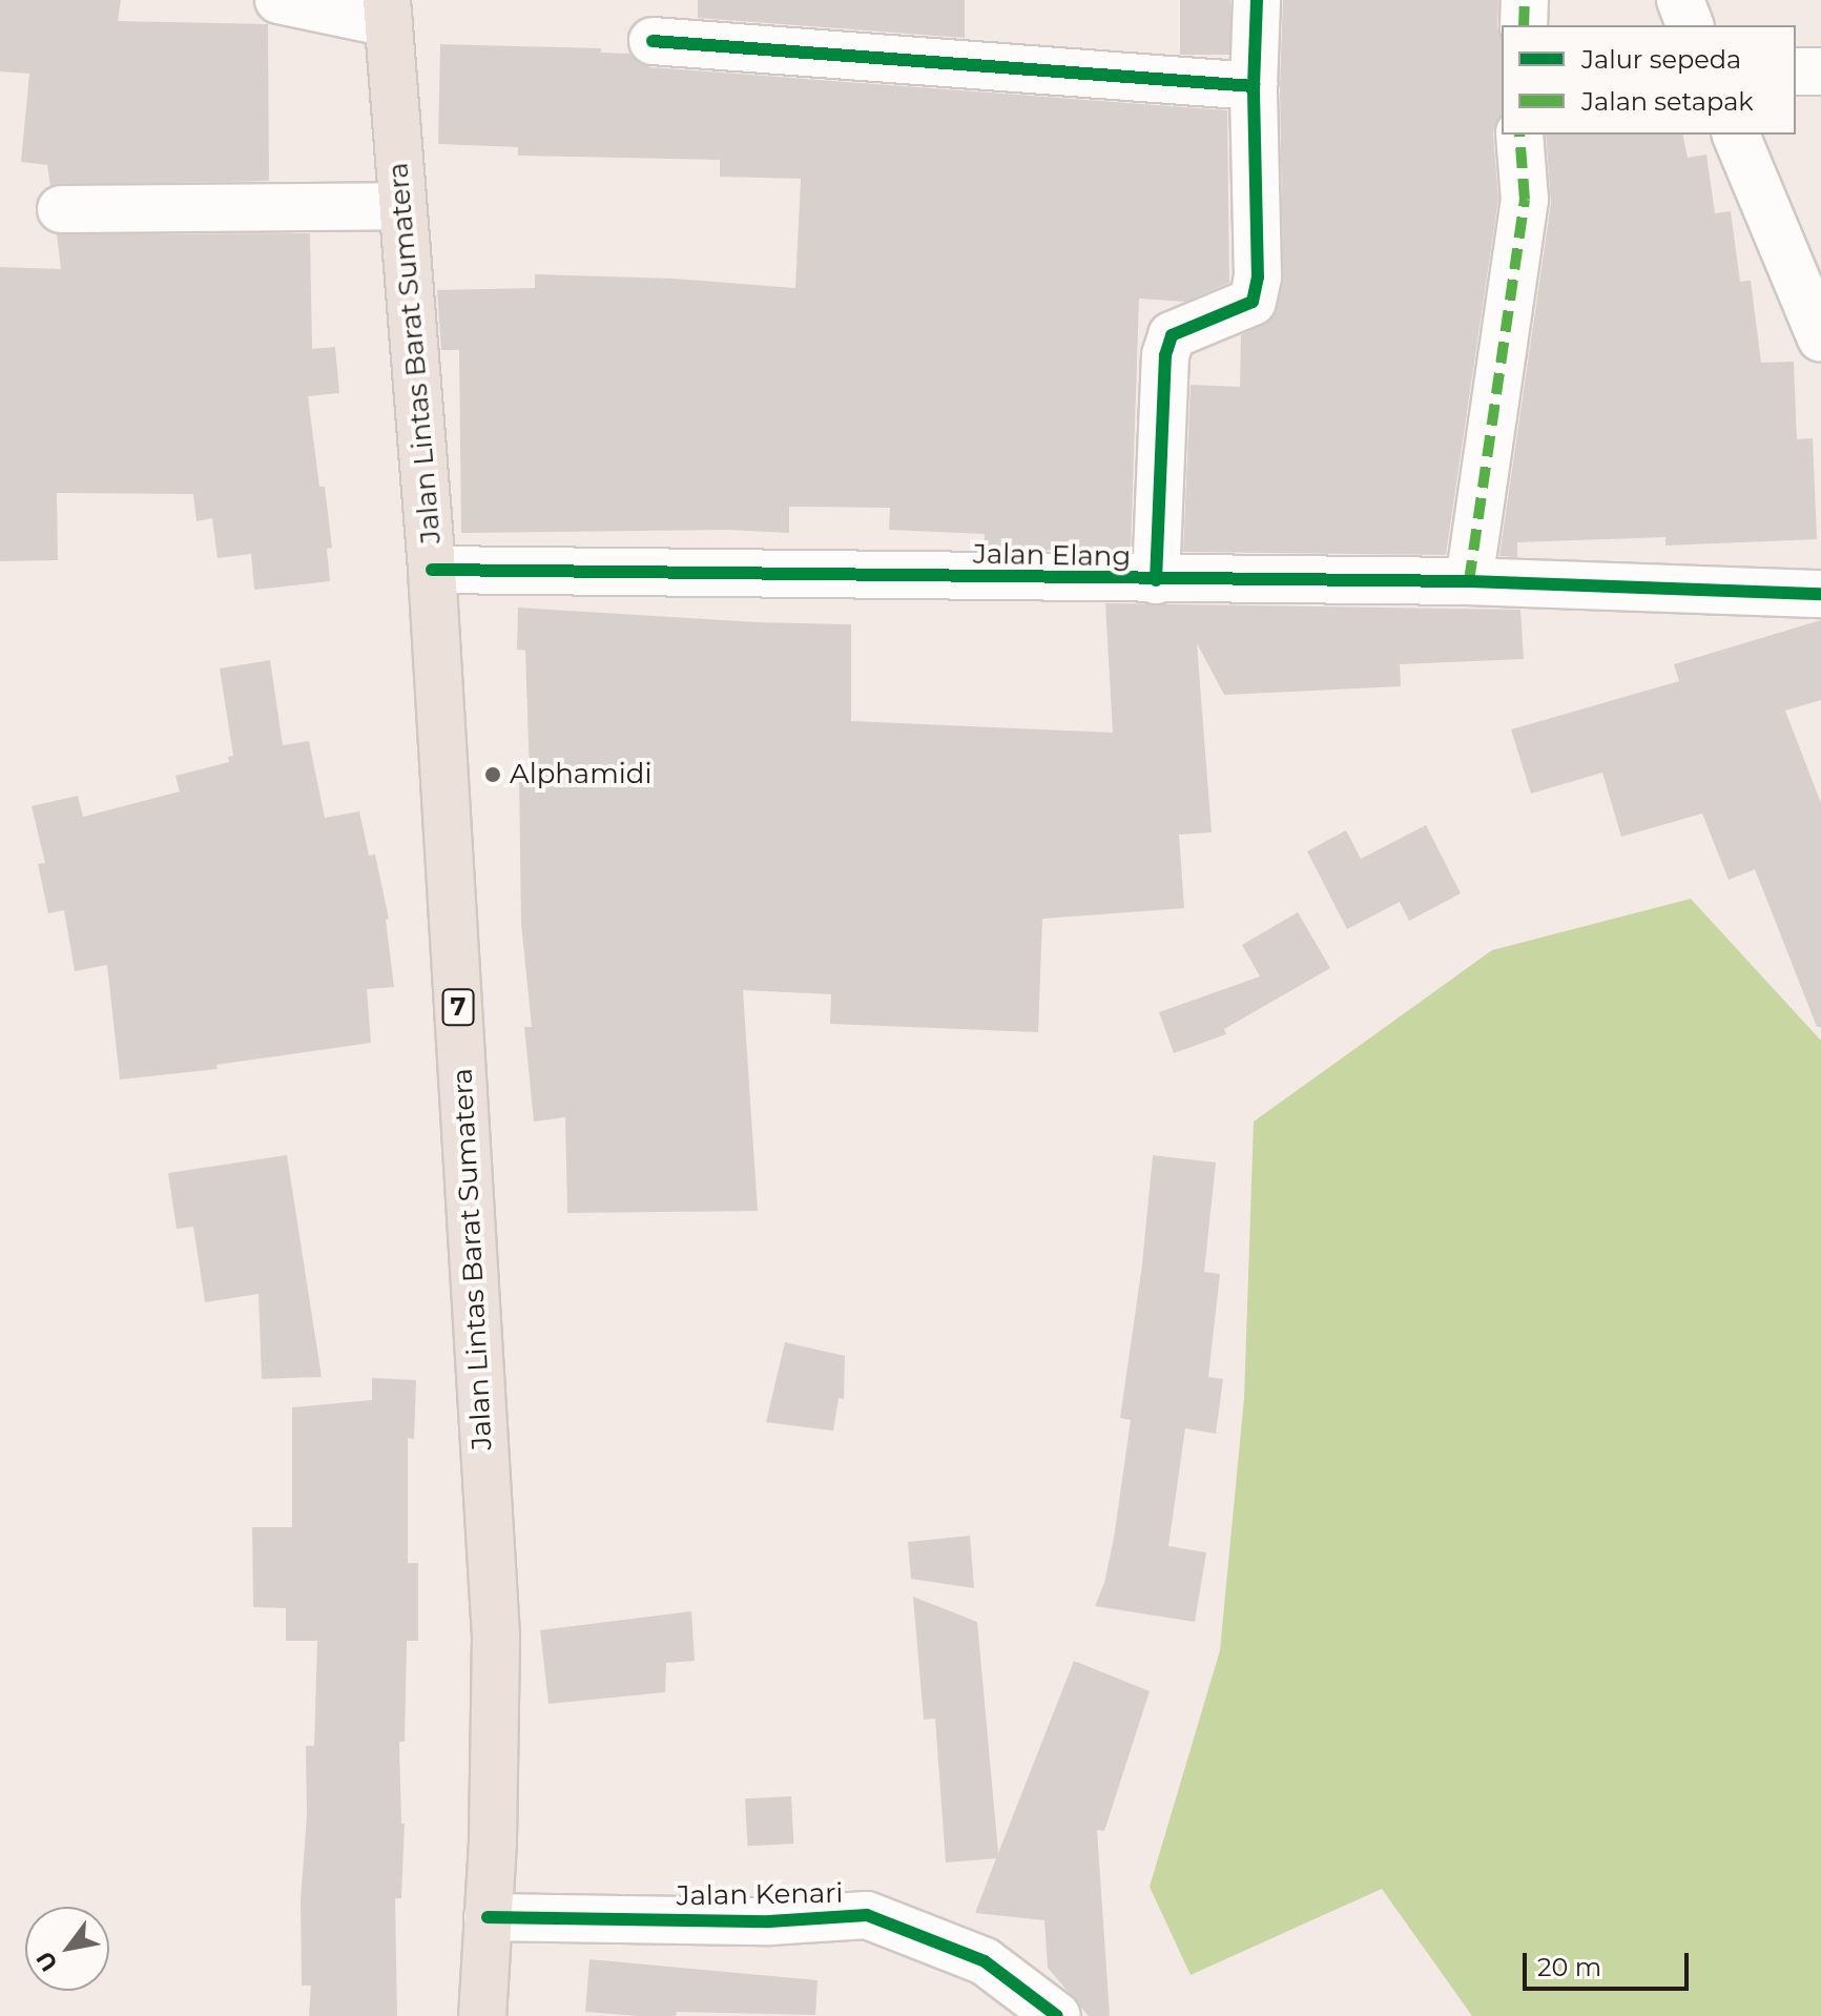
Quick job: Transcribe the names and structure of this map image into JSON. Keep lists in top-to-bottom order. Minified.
{"streets":{"highway":["Jalan Lintas Barat Sumatera","7"],"street":["Jalan Elang","Jalan Kenari"]},"crossings":[["Jalan Lintas Barat Sumatera","Jalan Elang"],["Jalan Lintas Barat Sumatera","Jalan Kenari"]],"places":["Alphamidi"],"legend":["Jalur sepeda","Jalan setapak"],"scale_bar":"20 m","north":"bottom left"}
